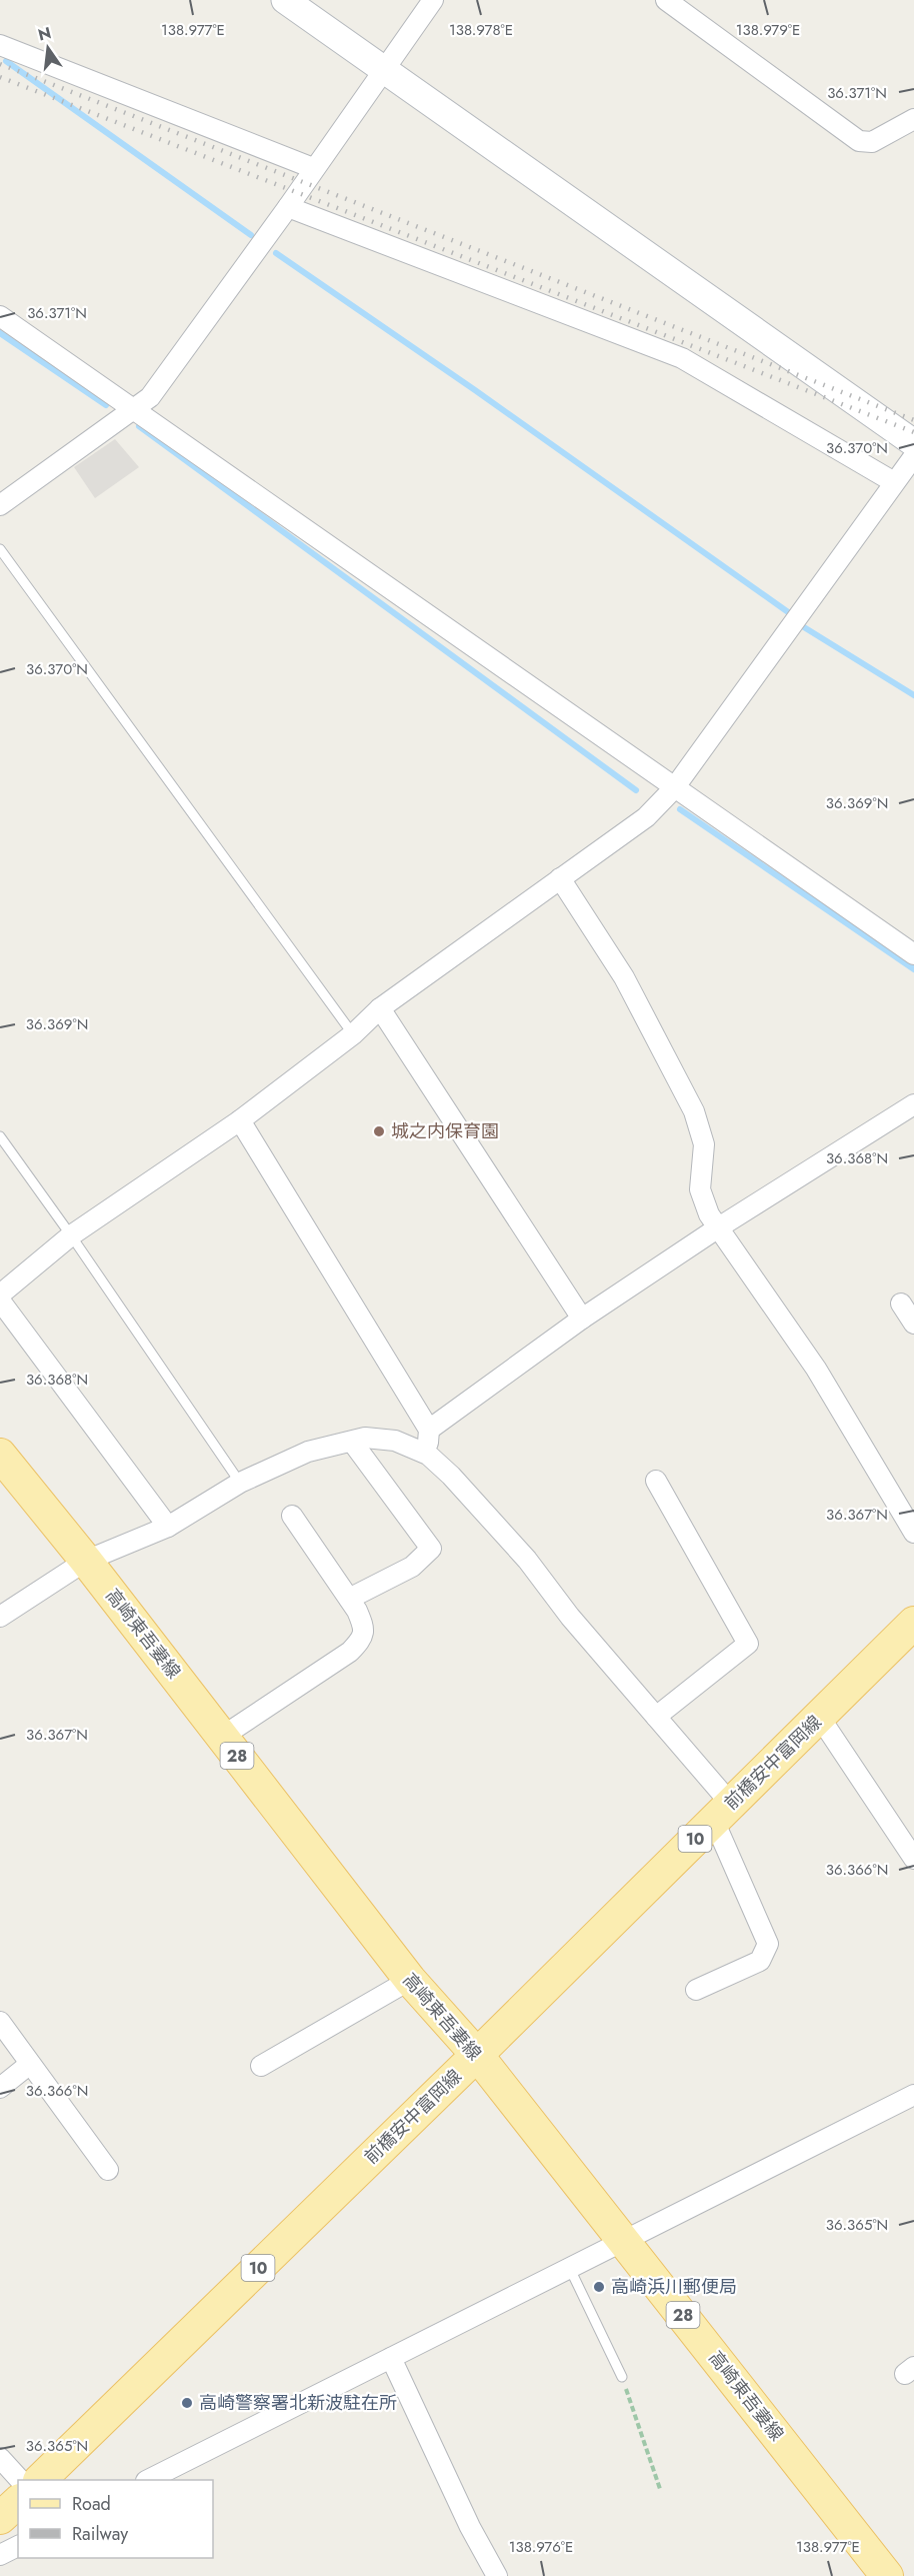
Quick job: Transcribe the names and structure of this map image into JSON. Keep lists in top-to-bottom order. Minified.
{"streets":{"main road":["高崎東吾妻線","28","前橋安中富岡線","10"]},"crossings":[["高崎東吾妻線","前橋安中富岡線"]],"places":["城之内保育園","高崎浜川郵便局","高崎警察署北新波駐在所"],"legend":["Road","Railway"],"north":"top","coordinates":["138.977°E","138.978°E","138.979°E","36.371°N","36.370°N","36.369°N","36.368°N","36.367°N","36.366°N","36.365°N","138.976°E"]}
